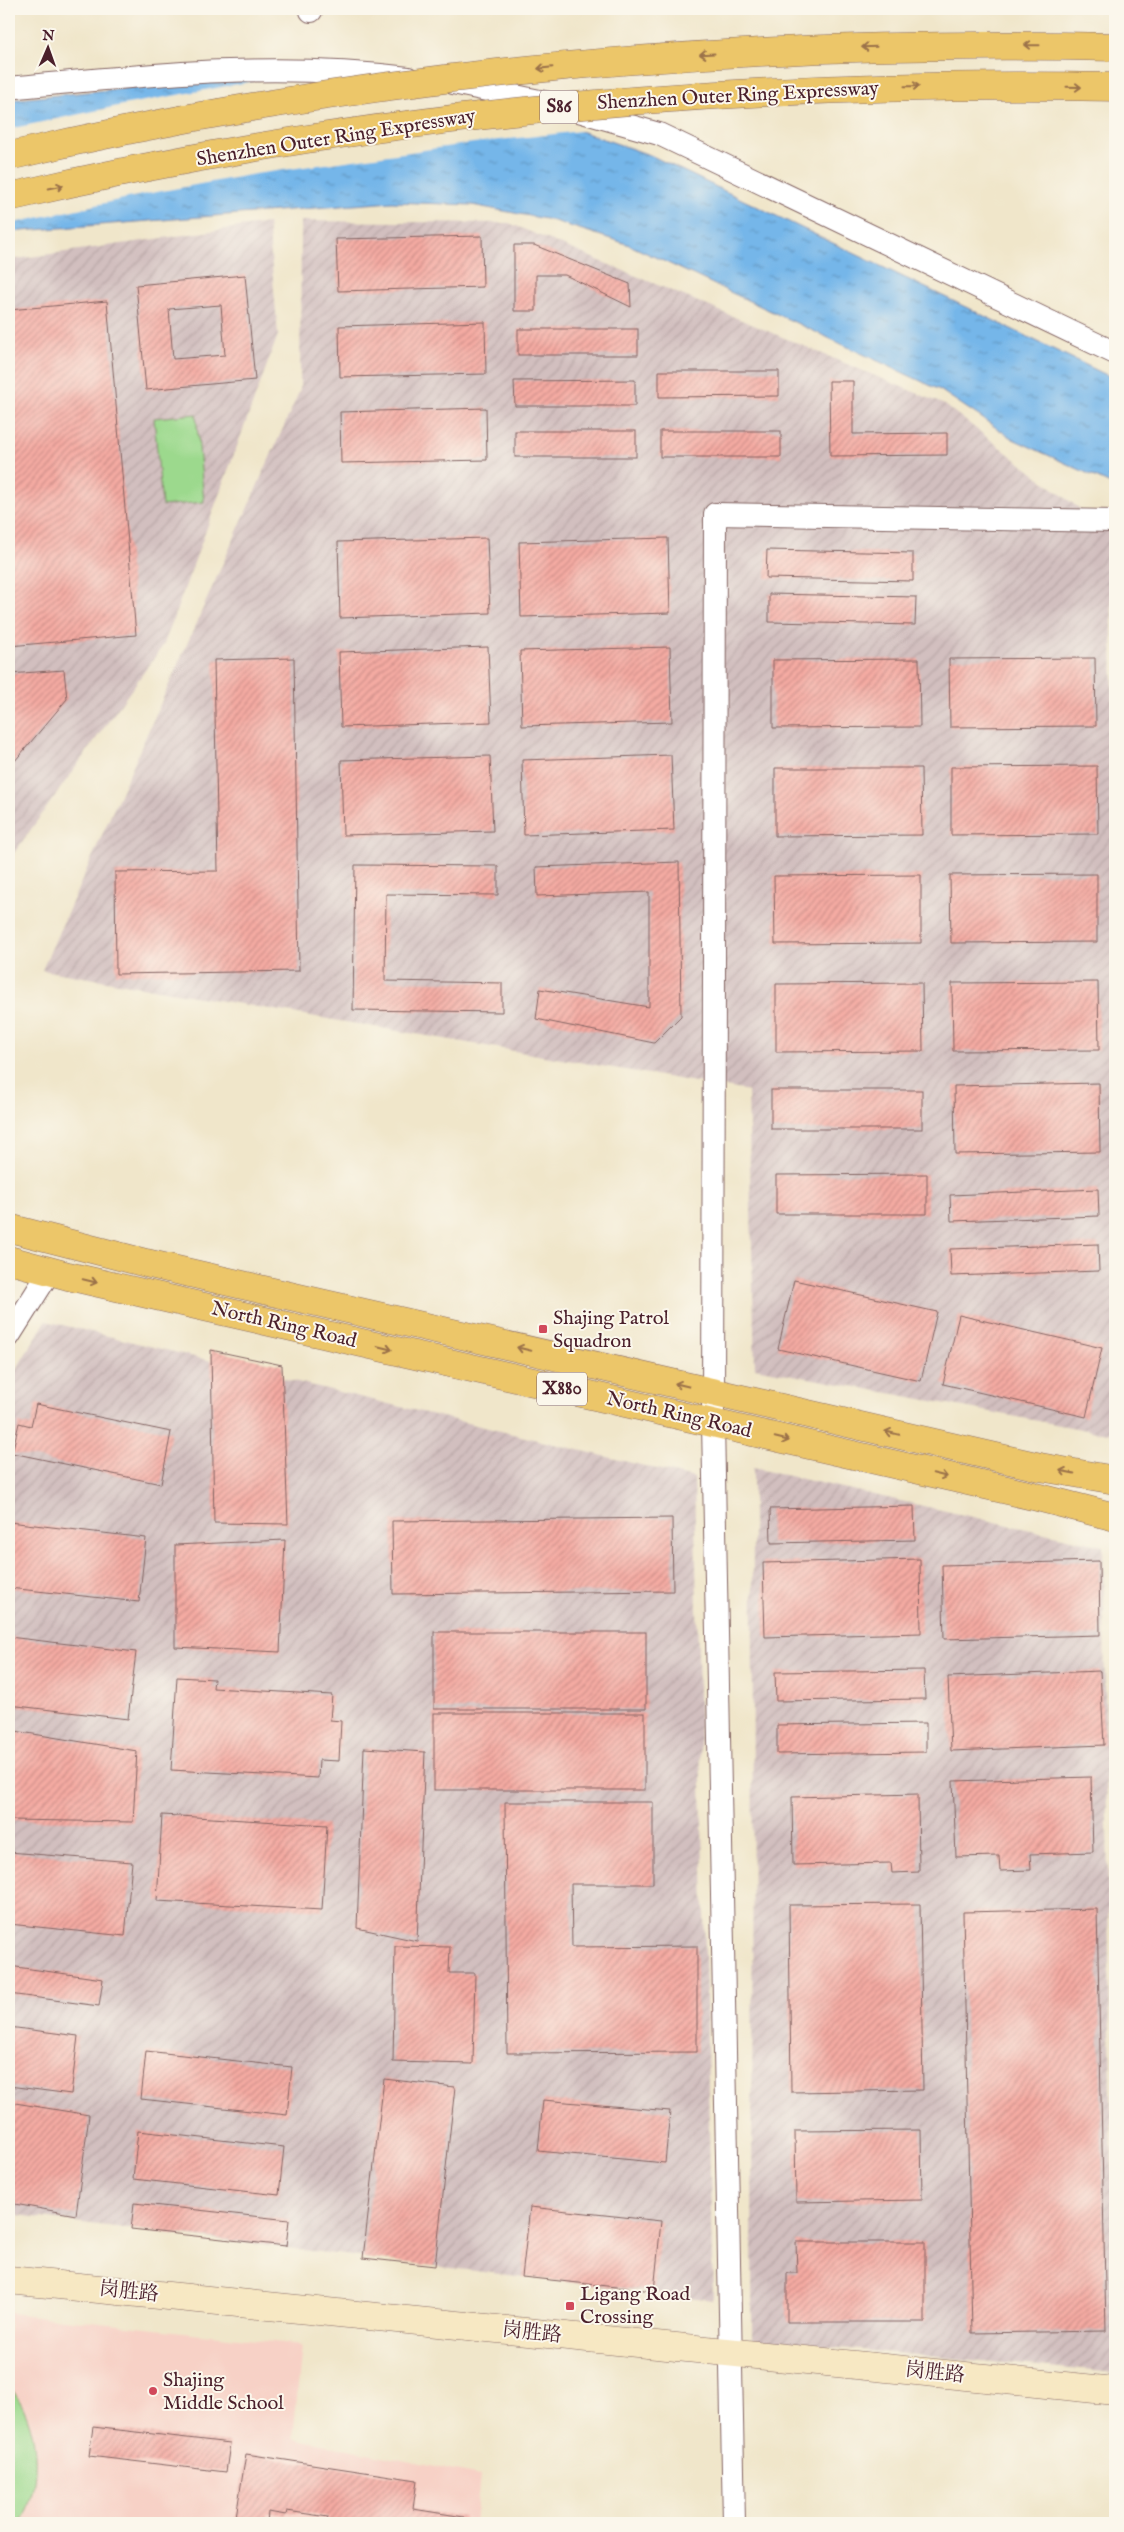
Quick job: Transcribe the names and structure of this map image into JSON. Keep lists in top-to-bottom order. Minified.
{"streets":{"main road":["Shenzhen Outer Ring Expressway","S86","North Ring Road","X880"],"street":["岗胜路"]},"places":{"transit":["Shajing Patrol Squadron","Ligang Road Crossing"],"other":["Shajing Middle School"]},"north":"top"}
